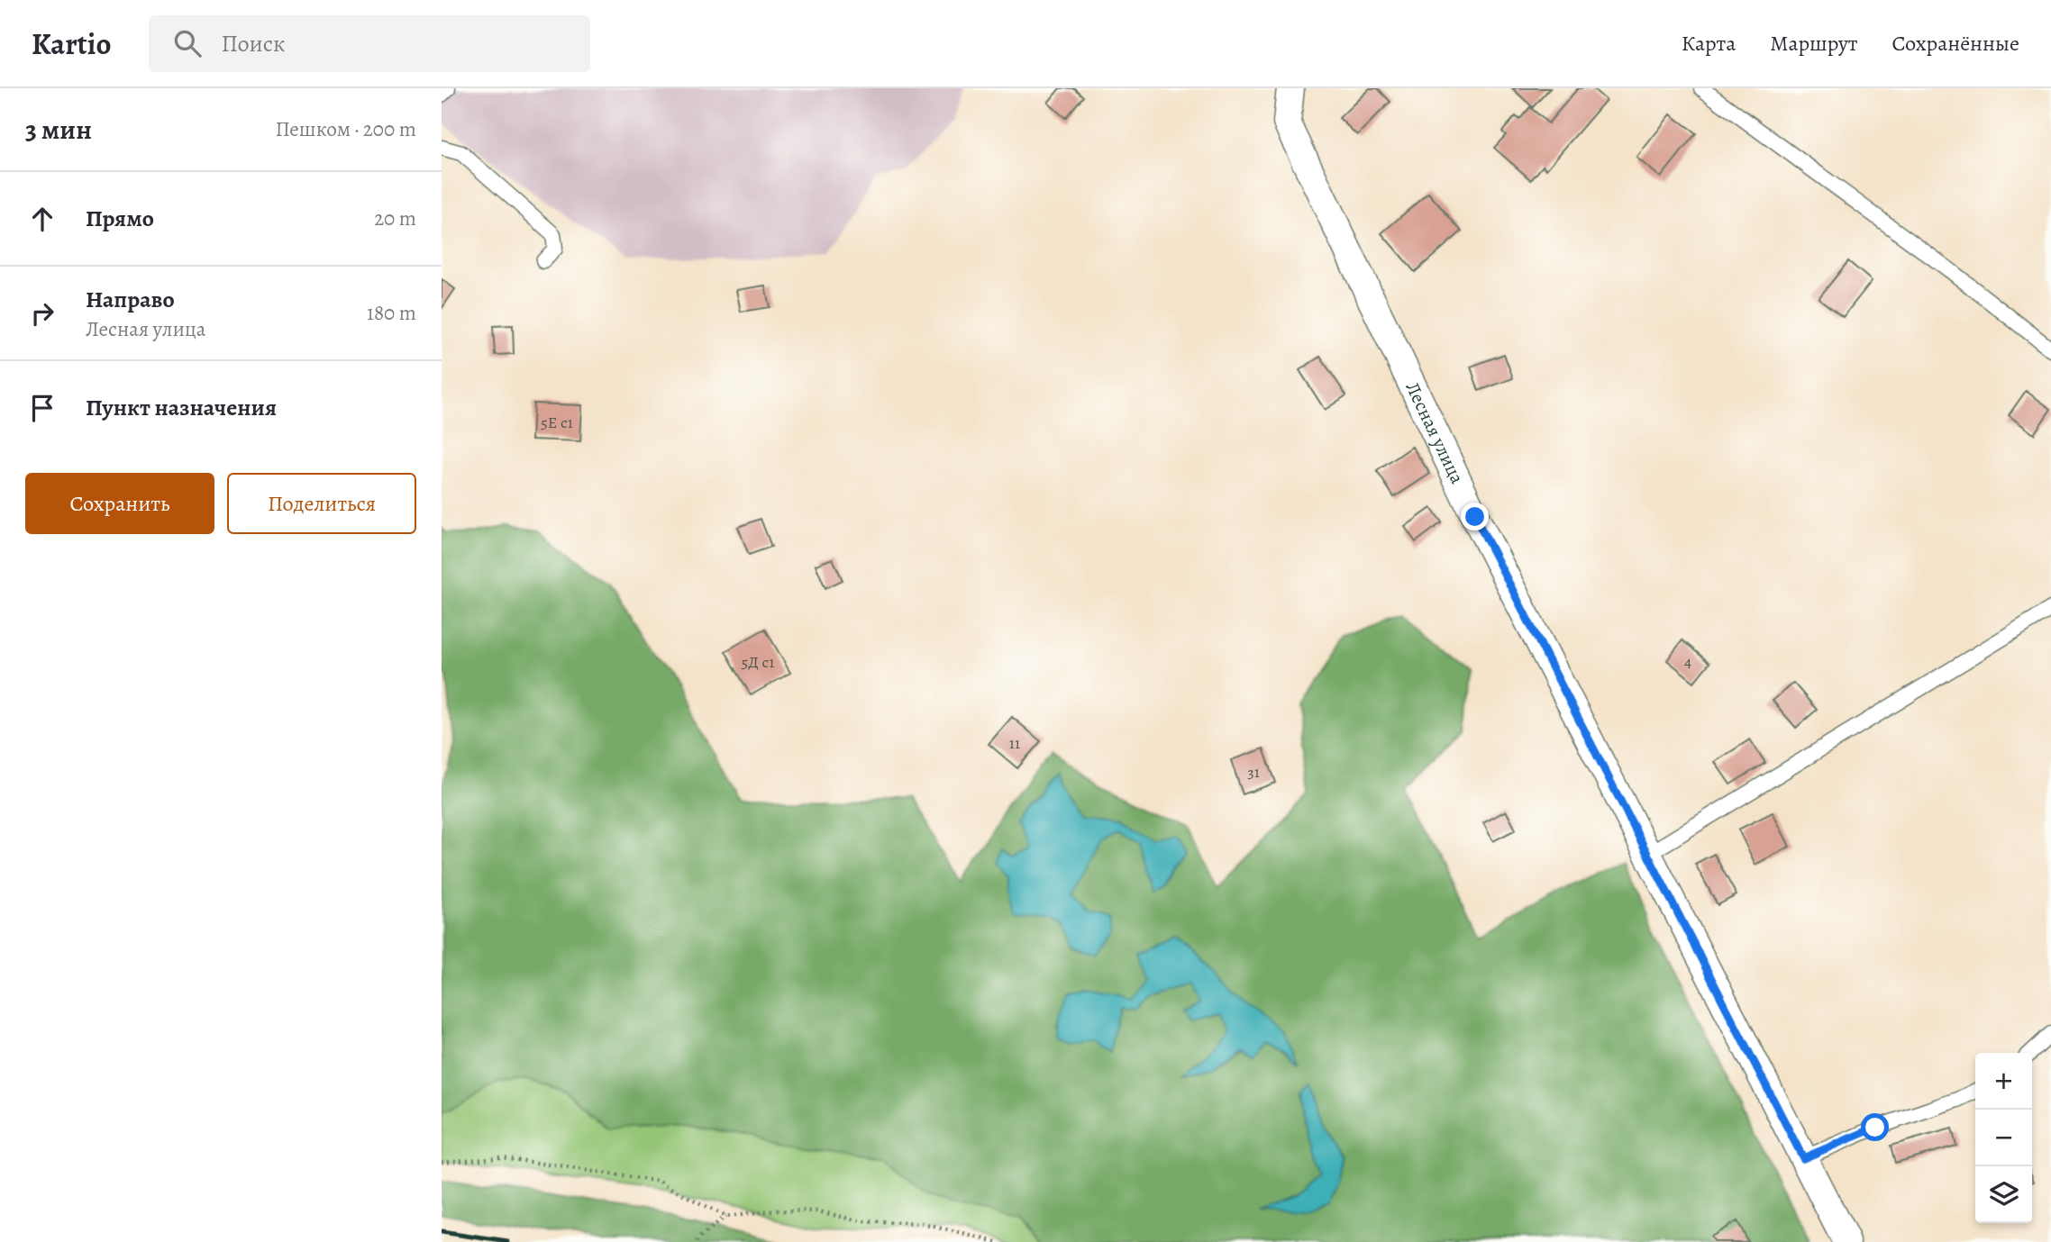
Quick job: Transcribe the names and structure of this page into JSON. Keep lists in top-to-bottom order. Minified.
{"streets":{"street":["Лесная улица"]},"house_numbers":["5Е с1","4","5Д с1","11","31"],"page":{"header":"Kartio","search":"Поиск","nav":["Карта","Маршрут","Сохранённые"],"heading":["3 мин","Пешком · 200 m"],"list":[["Прямо","20 m"],["Направо","Лесная улица","180 m"],"Пункт назначения"],"buttons":["Сохранить","Поделиться"],"map_buttons":["+","−"]}}
